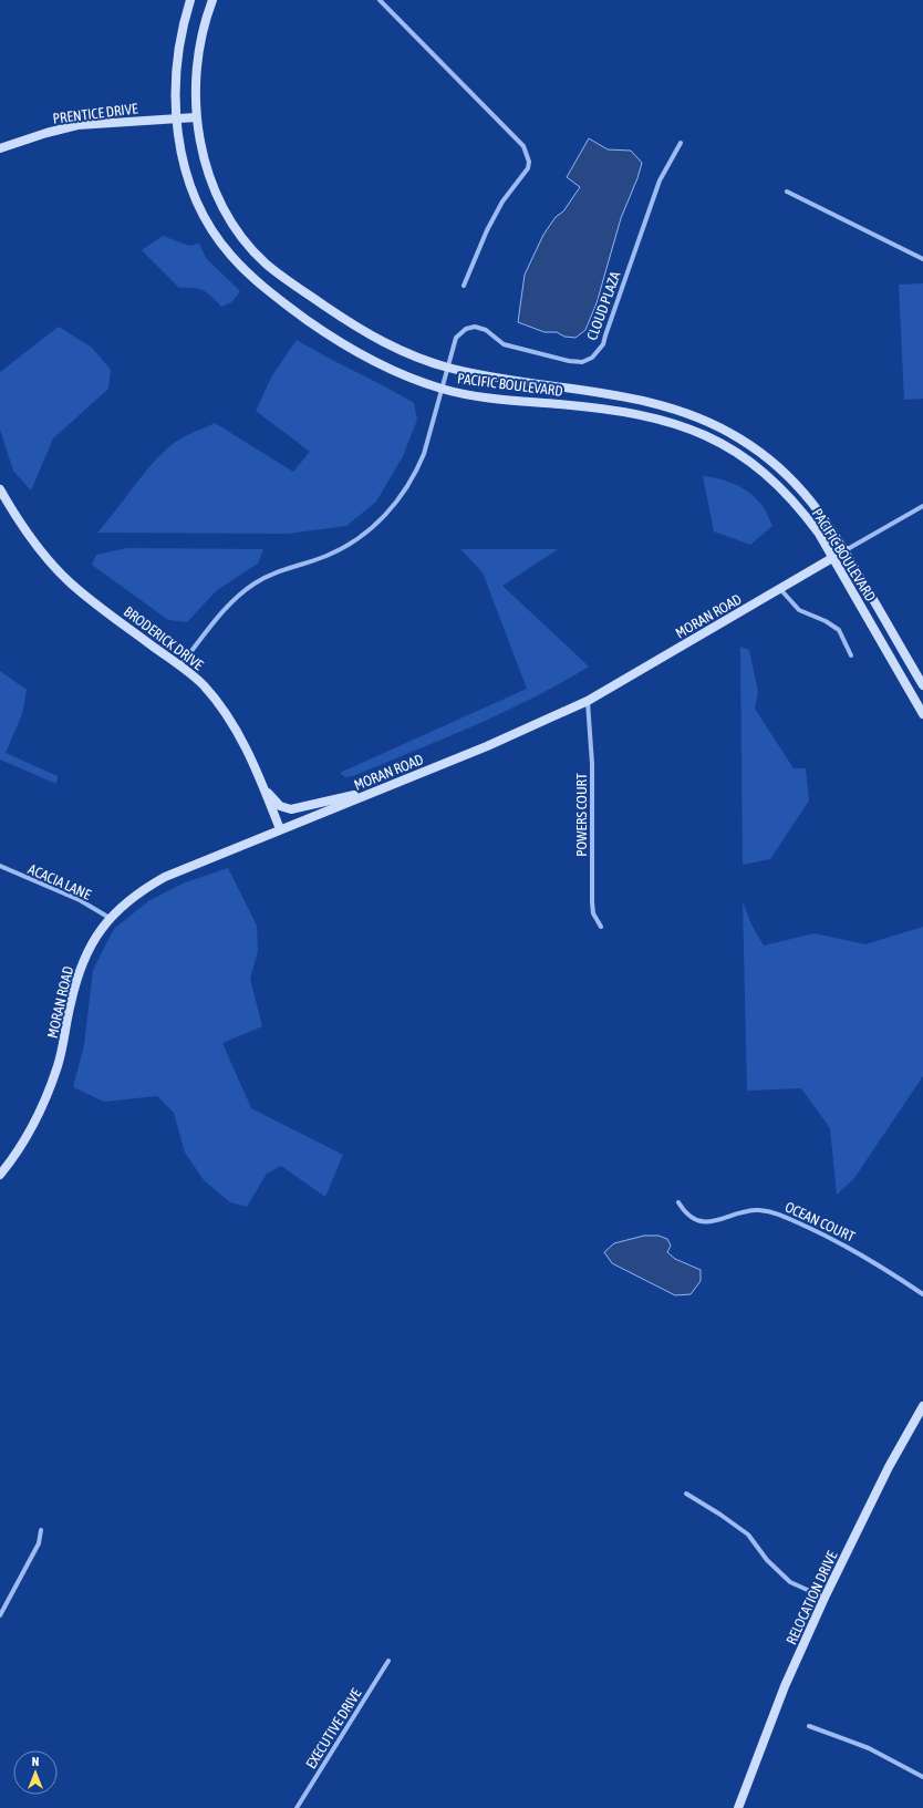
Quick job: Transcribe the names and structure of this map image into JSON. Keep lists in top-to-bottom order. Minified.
{"streets":{"street":["PRENTICE DRIVE","CLOUD PLAZA","PACIFIC BOULEVARD","MORAN ROAD","BRODERICK DRIVE","POWERS COURT","ACACIA LANE","OCEAN COURT","RELOCATION DRIVE","EXECUTIVE DRIVE"]},"crossings":[["PRENTICE DRIVE","PACIFIC BOULEVARD"],["CLOUD PLAZA","PACIFIC BOULEVARD"],["PACIFIC BOULEVARD","MORAN ROAD"],["MORAN ROAD","BRODERICK DRIVE"],["MORAN ROAD","POWERS COURT"],["MORAN ROAD","ACACIA LANE"]],"north":"top"}
